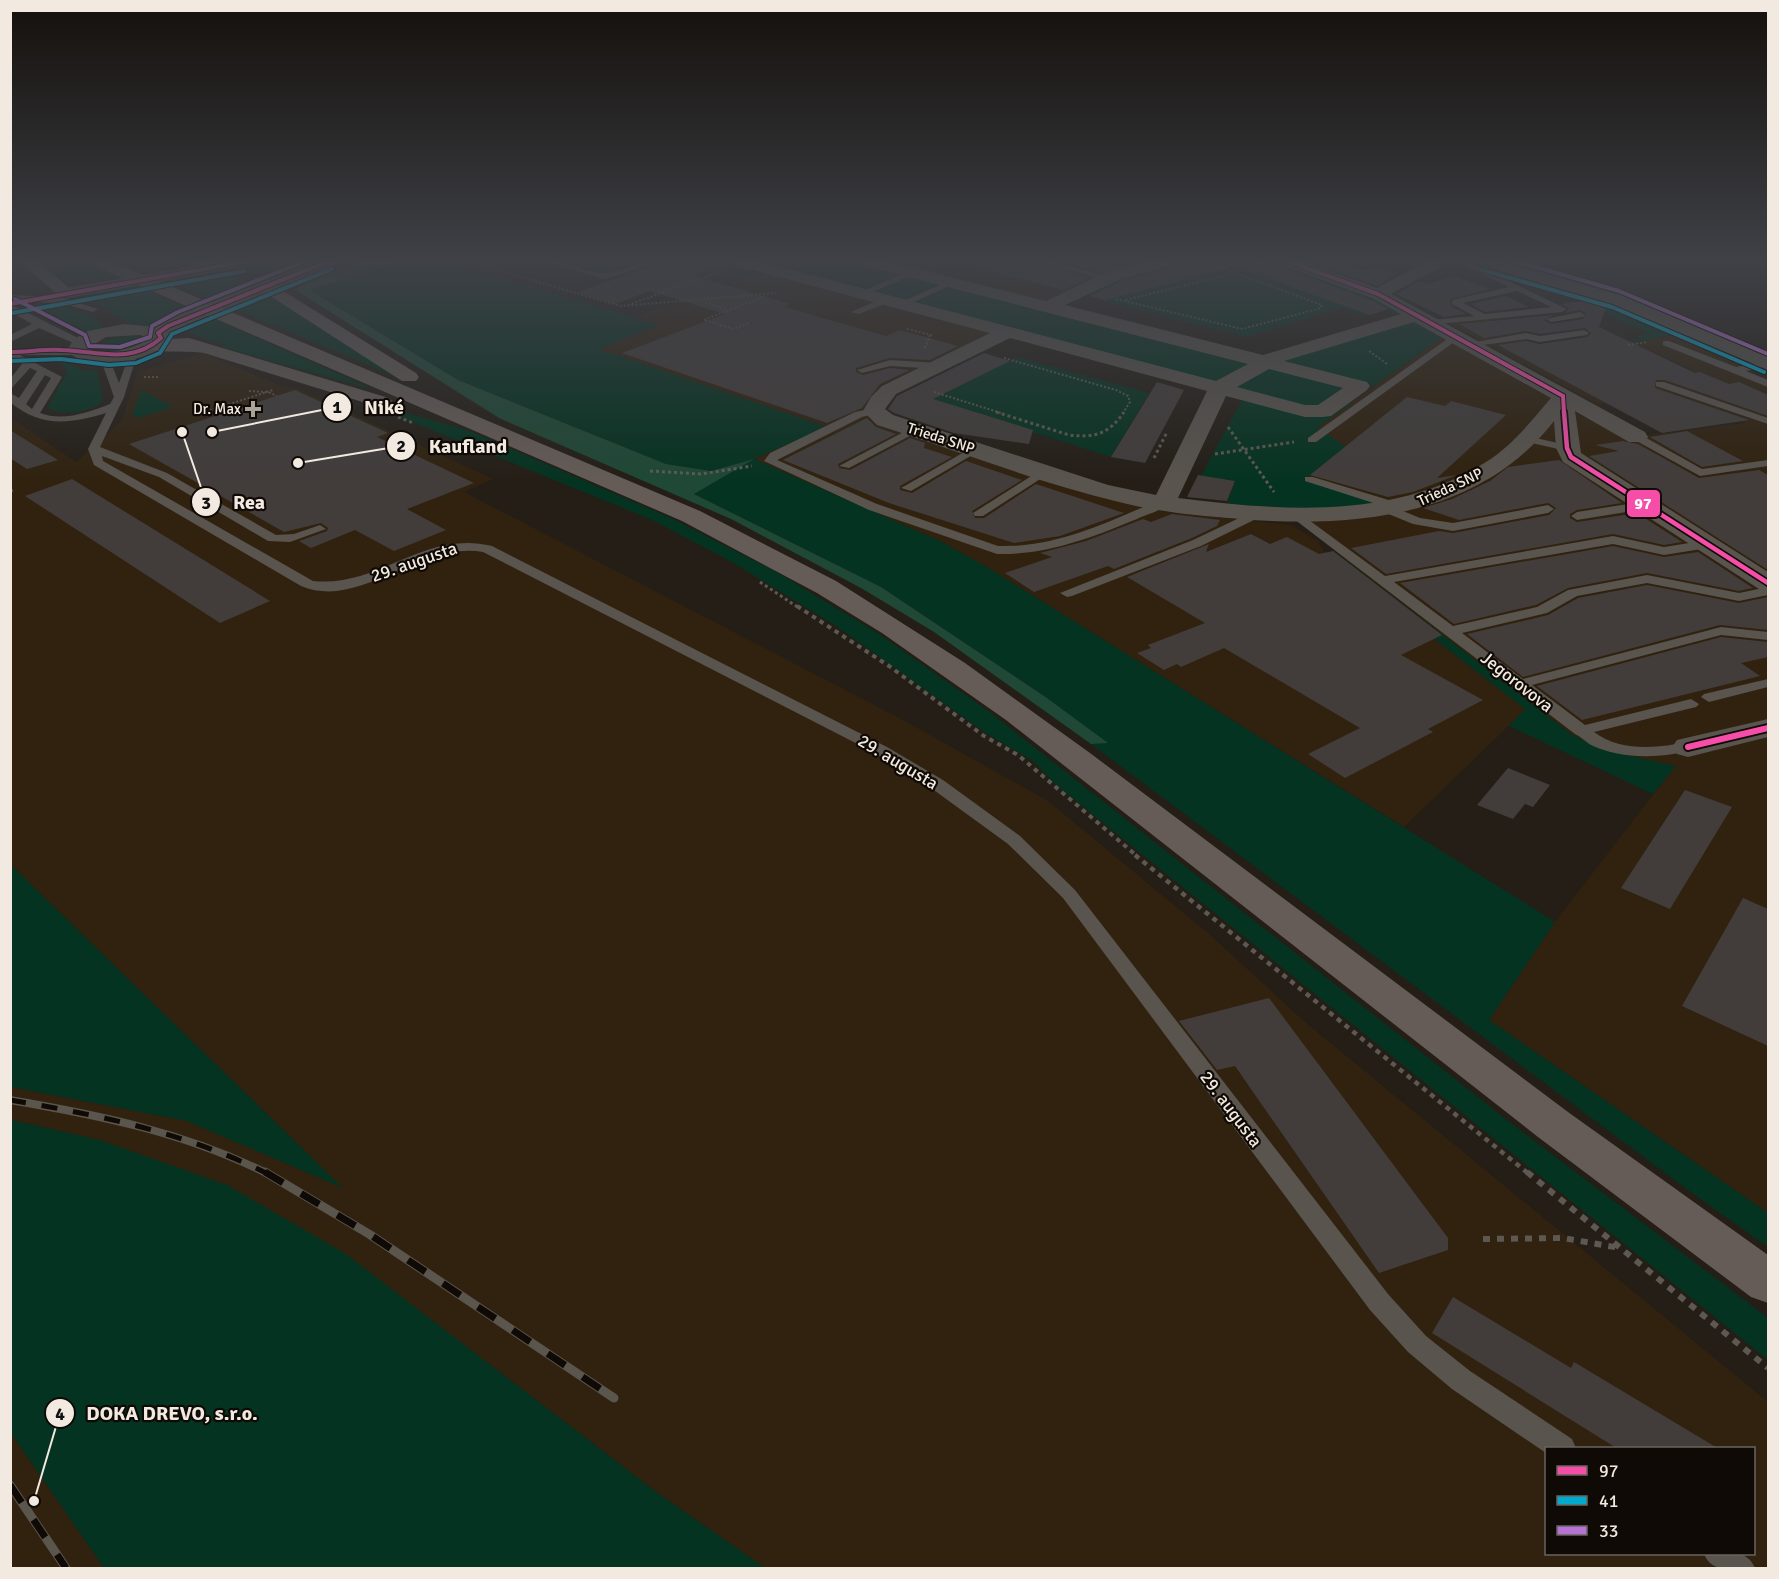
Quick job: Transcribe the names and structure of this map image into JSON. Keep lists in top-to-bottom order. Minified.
{"streets":{"street":["Trieda SNP","Jegorovova"],"lane":["29. augusta"]},"crossings":[["Trieda SNP","Jegorovova"]],"places":{"health":["Dr. Max"],"other":["Rea","Niké","Kaufland","DOKA DREVO, s.r.o."]},"lines":["transit line 97","transit line 41","transit line 33"],"legend":["97","41","33"]}
